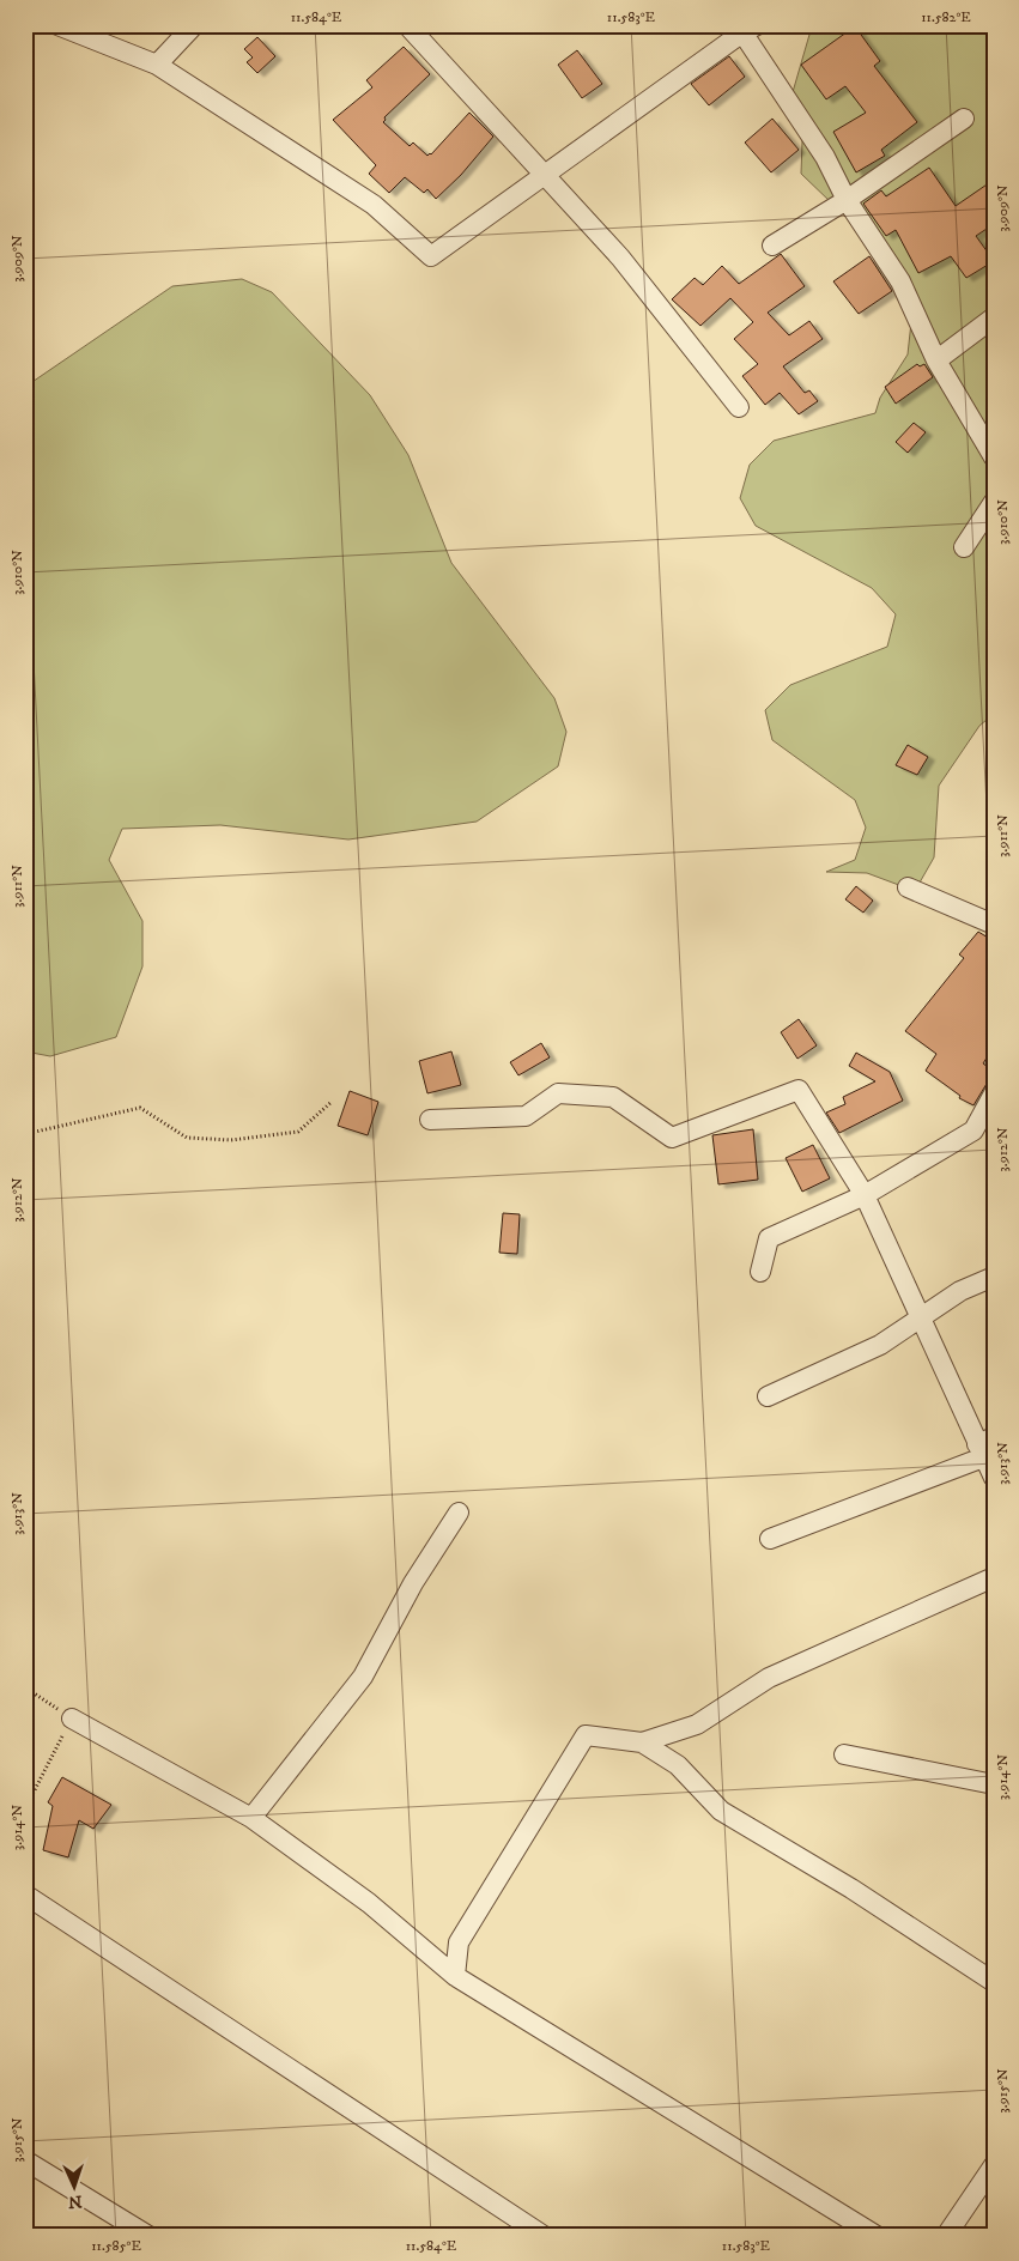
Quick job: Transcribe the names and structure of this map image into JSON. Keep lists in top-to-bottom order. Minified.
{"north":"bottom","coordinates":["11.584°E","11.583°E","11.582°E","3.909°N","3.910°N","3.911°N","3.912°N","3.913°N","3.914°N","3.915°N","11.585°E"]}
